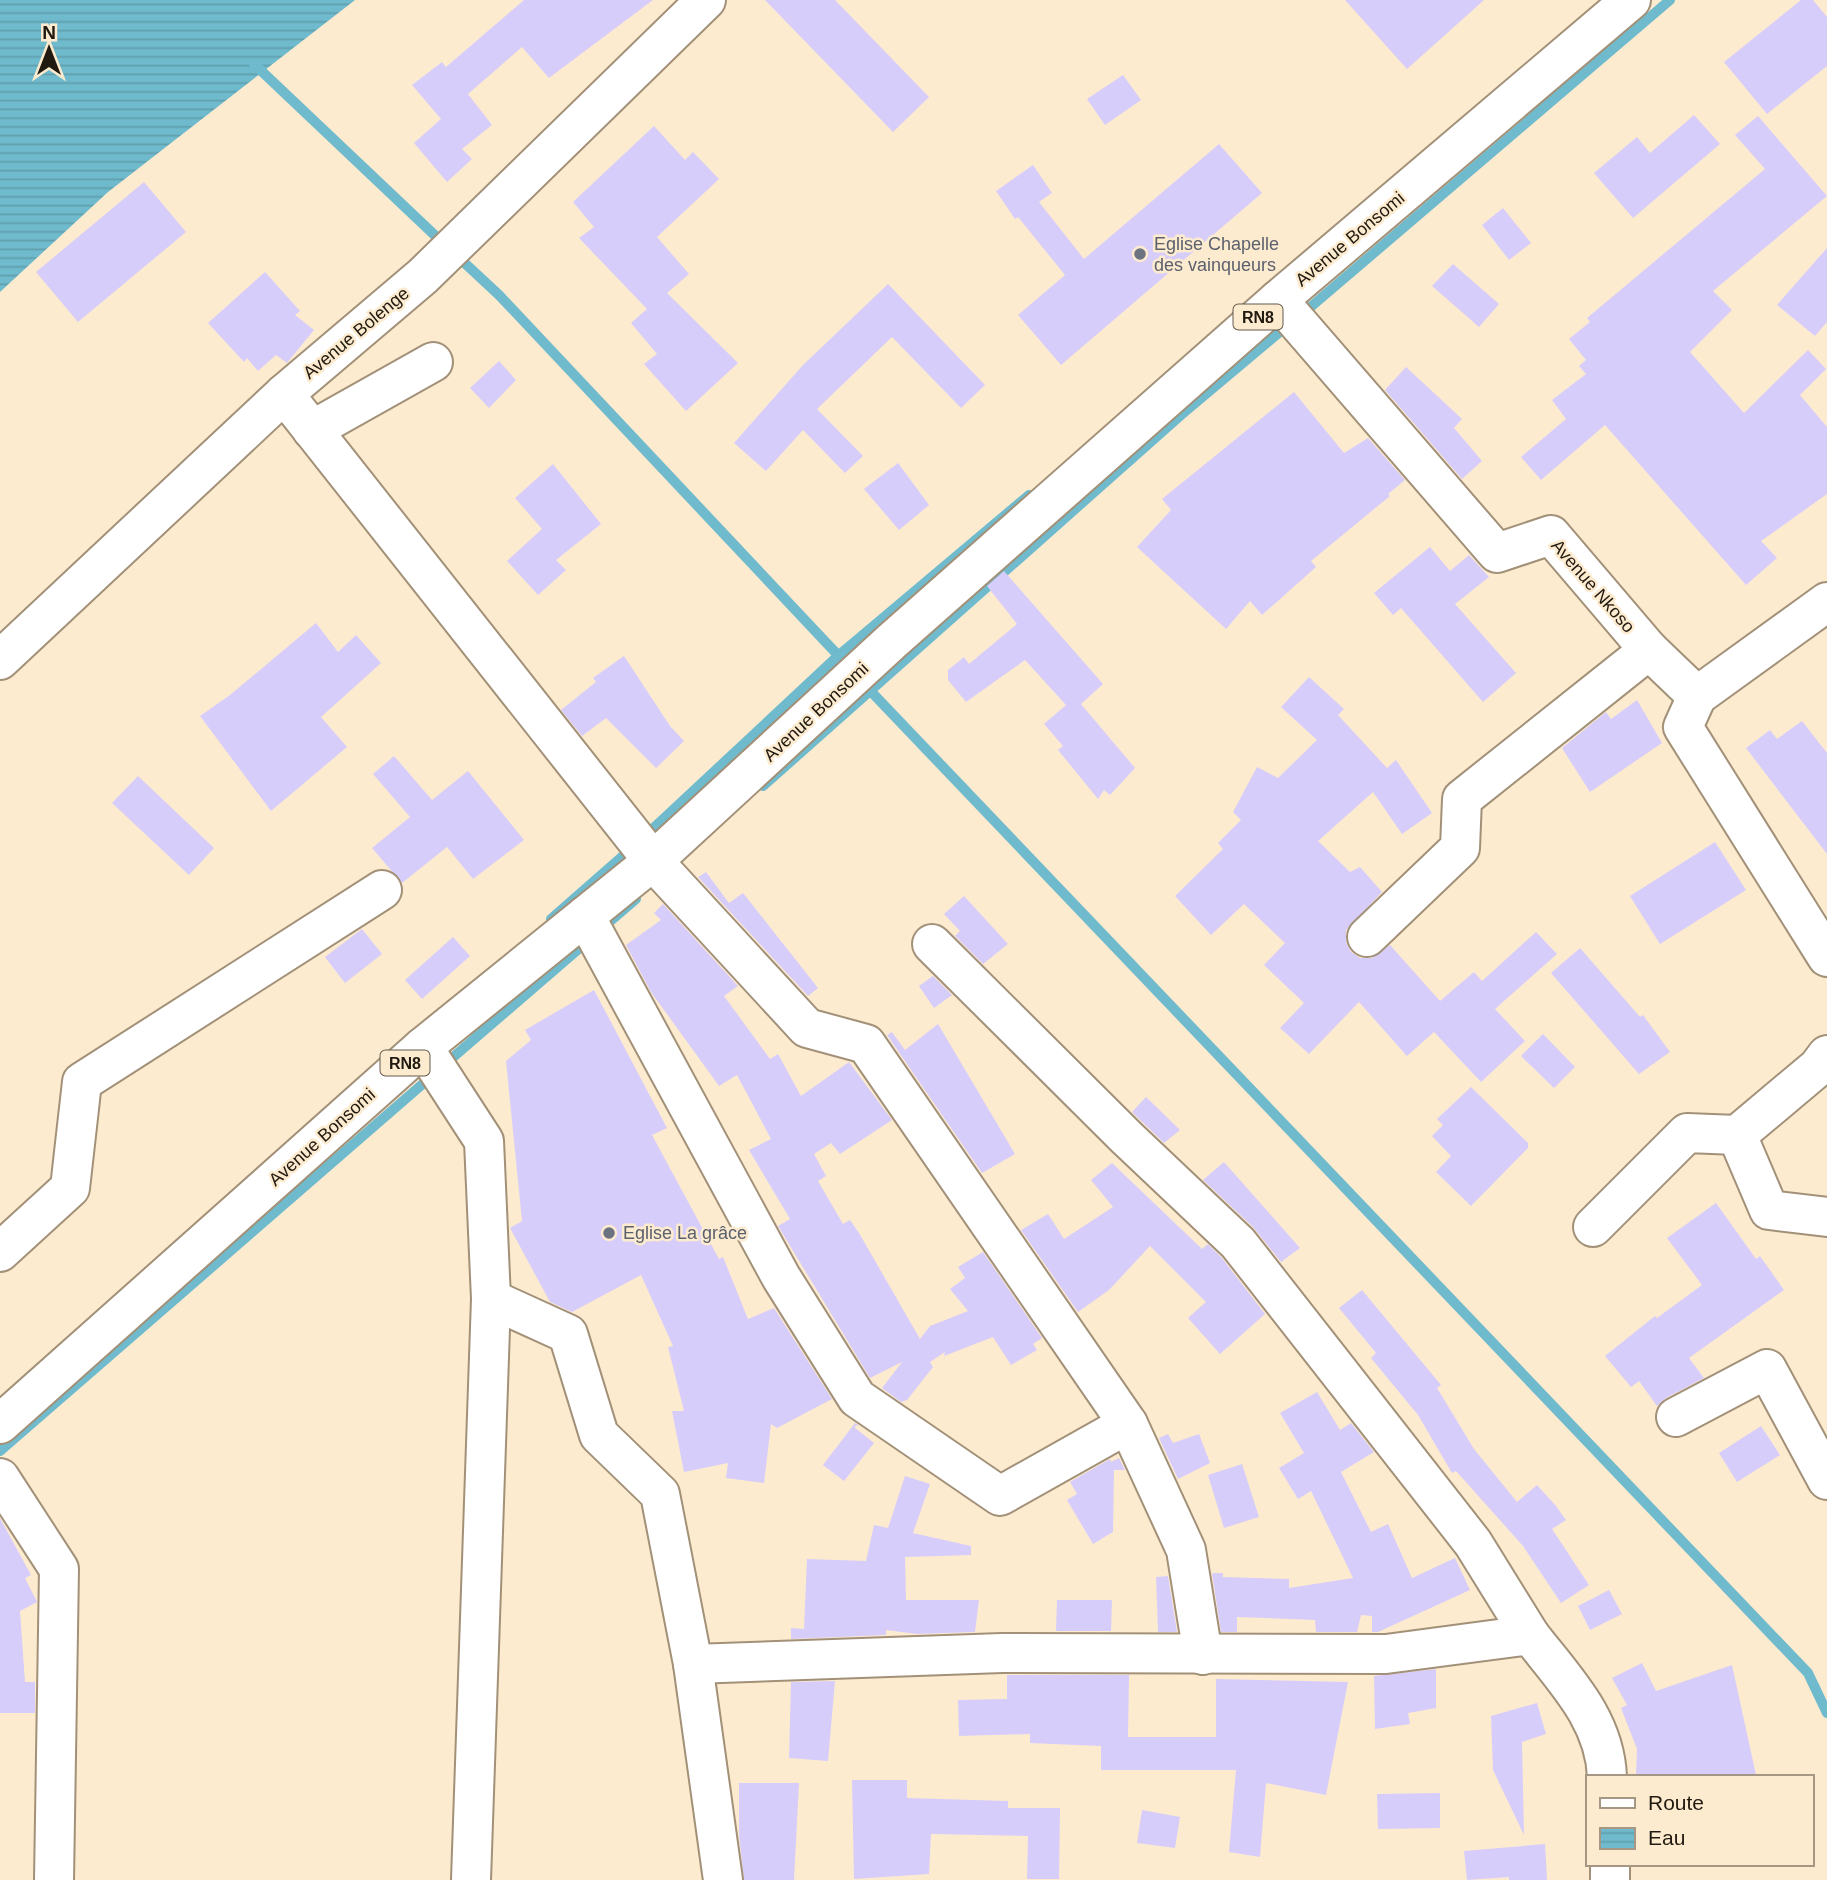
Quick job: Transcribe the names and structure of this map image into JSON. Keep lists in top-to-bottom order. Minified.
{"streets":{"street":["Avenue Bonsomi","RN8","Avenue Bolenge","Avenue Nkoso"]},"crossings":[["Avenue Bonsomi","Avenue Nkoso"]],"places":["Eglise Chapelle des vainqueurs","Eglise La grâce"],"legend":["Route","Eau"],"north":"top"}
